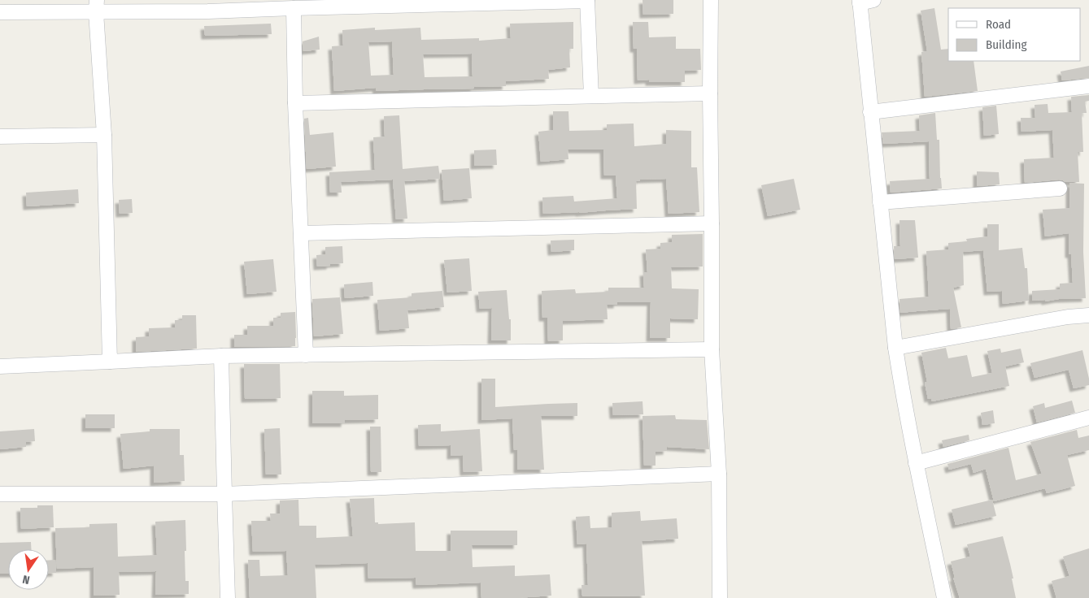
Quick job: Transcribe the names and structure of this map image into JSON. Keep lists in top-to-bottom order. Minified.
{"legend":["Road","Building"],"north":"bottom"}
